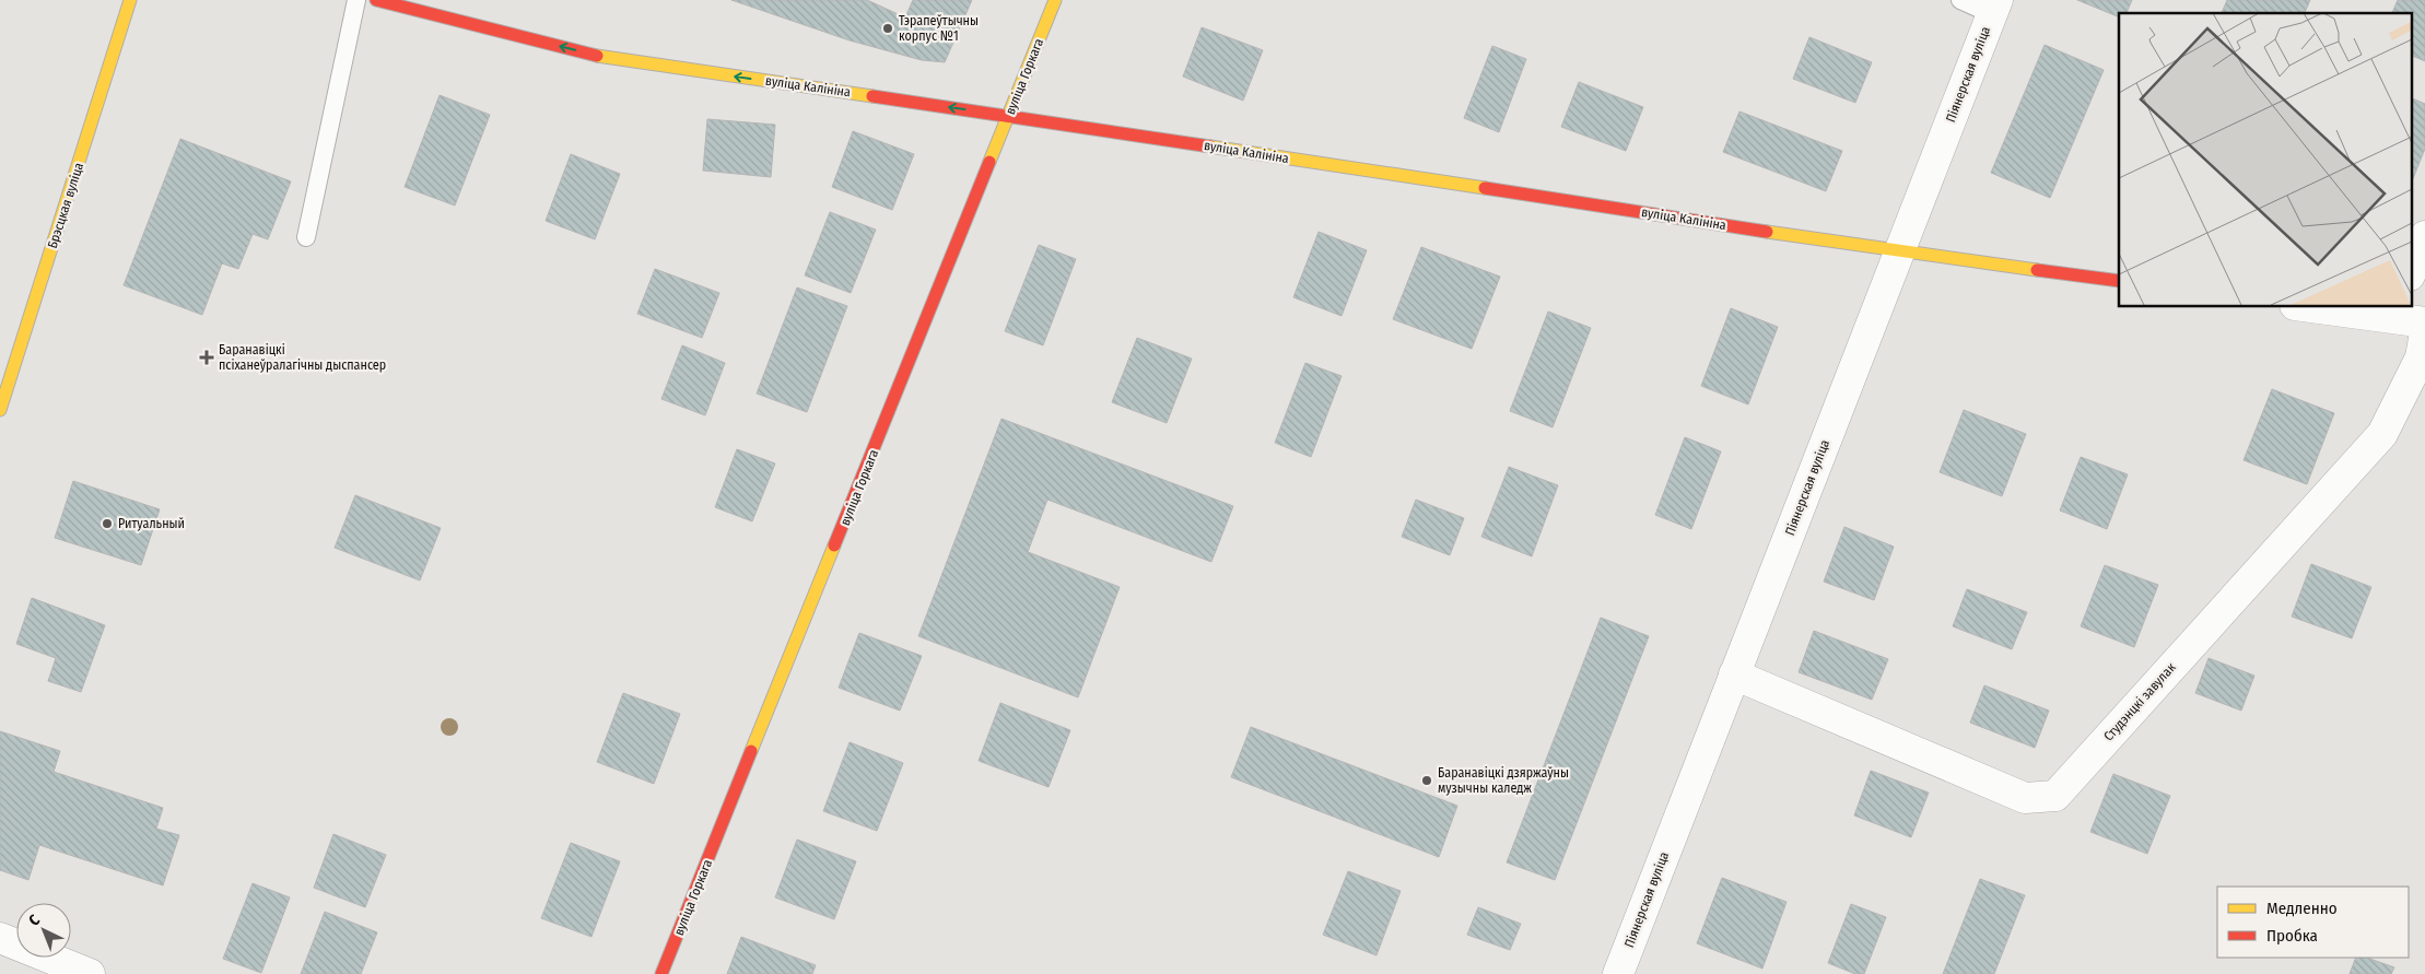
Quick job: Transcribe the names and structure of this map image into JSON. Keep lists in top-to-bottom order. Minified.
{"streets":{"street":["Піянерская вуліца","вуліца Горкага","вуліца Калініна","Брэсцкая вуліца","Студэнцкі завулак"]},"crossings":[["Піянерская вуліца","вуліца Калініна"],["Піянерская вуліца","Студэнцкі завулак"],["вуліца Горкага","вуліца Калініна"]],"one_way":["вуліца Калініна"],"places":{"other":["Тэрапеўтычны корпус №1","Ритуальный","Баранавіцкі дзяржаўны музычны каледж"],"health":["Баранавіцкі псіханеўралагічны дыспансер"]},"legend":["Медленно","Пробка"],"north":"top left"}
